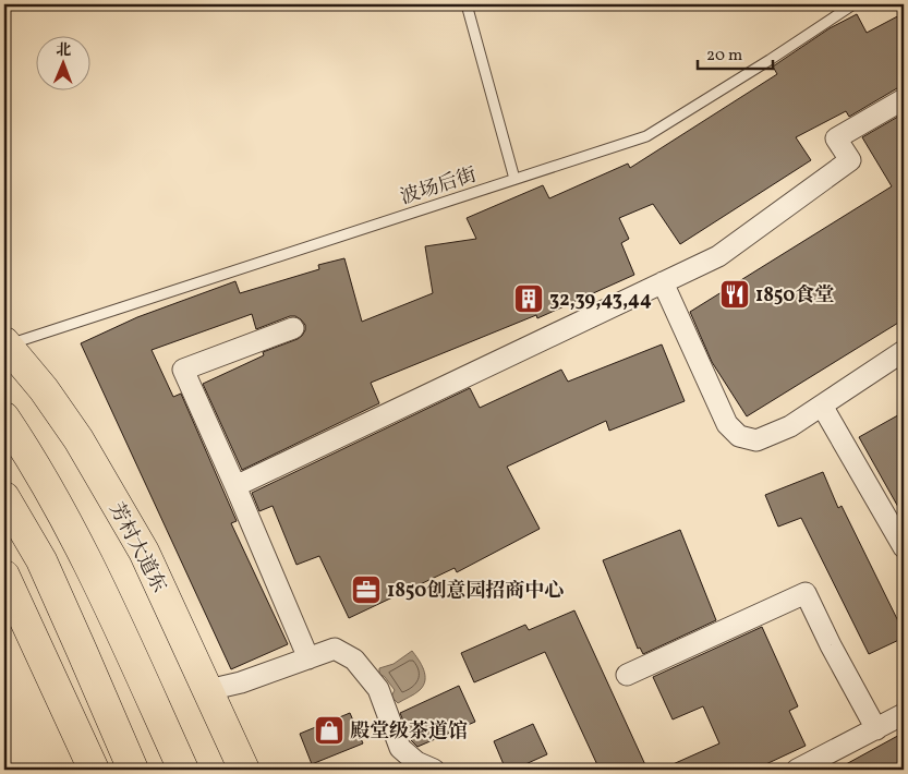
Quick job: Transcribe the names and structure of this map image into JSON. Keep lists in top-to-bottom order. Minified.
{"streets":{"main road":["芳村大道东"],"lane":["波场后街"]},"crossings":[["波场后街","芳村大道东"]],"places":{"restaurant":["1850食堂"],"building":["32,39,43,44"],"office":["1850创意园招商中心"],"shop":["殿堂级茶道馆"]},"scale_bar":"20 m","north":"top"}
